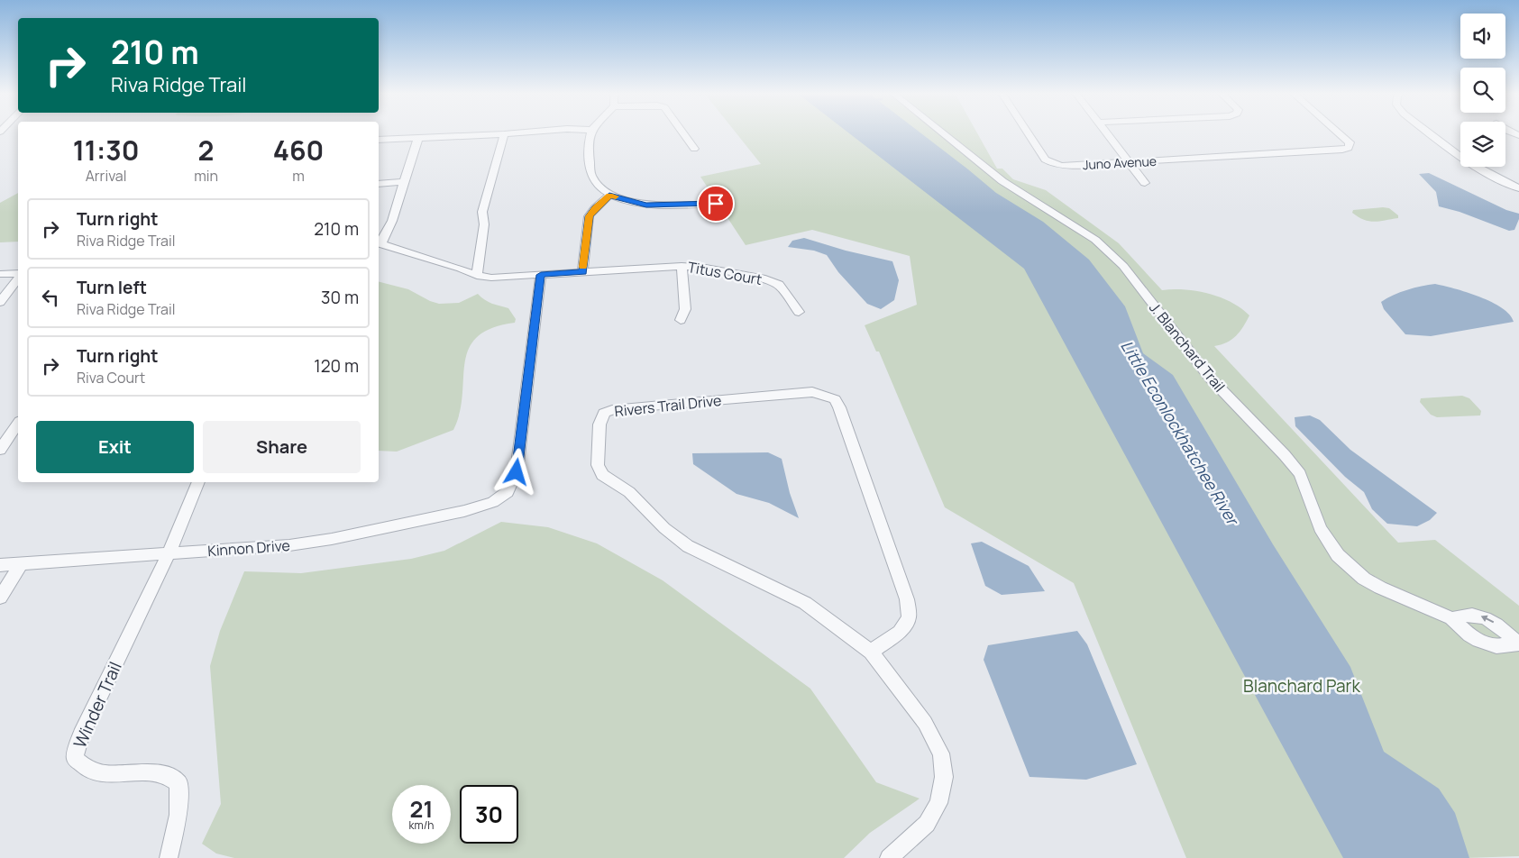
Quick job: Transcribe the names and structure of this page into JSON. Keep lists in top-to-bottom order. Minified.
{"streets":{"street":["Juno Avenue","Titus Court","J. Blanchard Trail","Rivers Trail Drive","Kinnon Drive","Winder Trail"]},"crossings":[["Titus Court","Kinnon Drive"],["Kinnon Drive","Winder Trail"]],"water":["Little Econlockhatchee River"],"parks":["Blanchard Park"],"page":{"turn":["210 m","Riva Ridge Trail"],"eta":["11:30","Arrival","2","min","460","m"],"list":[{"name":"Turn right","note":"Riva Ridge Trail","value":"210 m"},{"name":"Turn left","note":"Riva Ridge Trail","value":"30 m"},{"name":"Turn right","note":"Riva Court","value":"120 m"}],"buttons":["Exit","Share"],"speed":"21 km/h","limit":"30"}}
